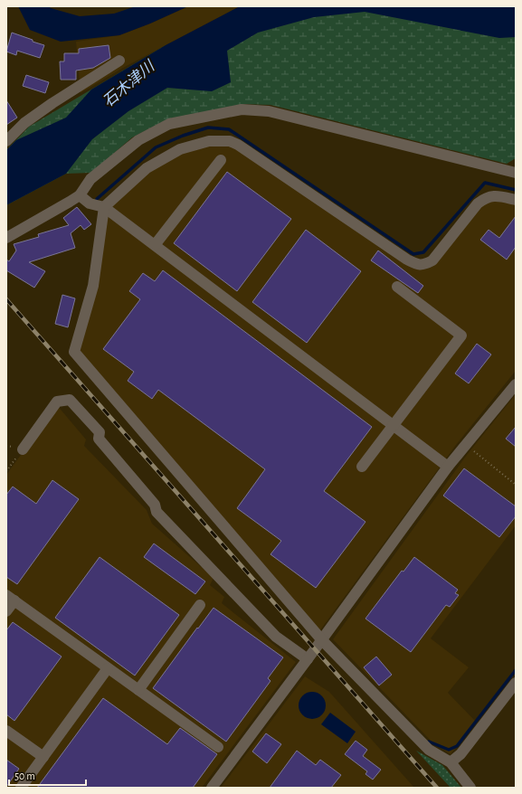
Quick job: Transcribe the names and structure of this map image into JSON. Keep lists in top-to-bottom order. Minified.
{"water":["石木津川"],"scale_bar":"50 m"}
